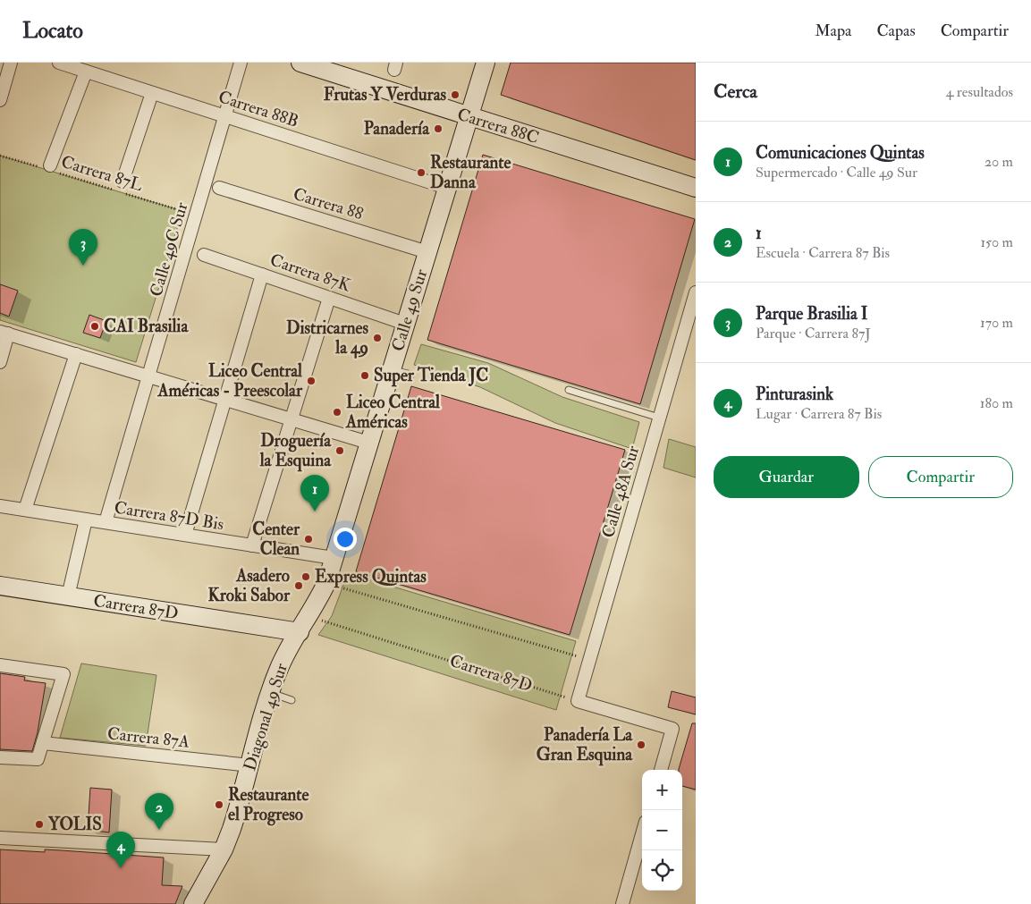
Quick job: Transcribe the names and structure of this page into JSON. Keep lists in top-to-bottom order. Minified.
{"streets":{"street":["Carrera 88B","Carrera 88C","Carrera 88","Calle 49C Sur","Carrera 87K","Calle 49 Sur","Calle 48A Sur","Carrera 87D Bis","Carrera 87D","Diagonal 49 Sur","Carrera 87A"],"path":["Carrera 87L"]},"crossings":[["Carrera 88B","Calle 49C Sur"],["Carrera 88B","Calle 49 Sur"],["Carrera 88C","Calle 49 Sur"],["Carrera 87L","Calle 49C Sur"],["Carrera 88","Calle 49 Sur"],["Calle 49C Sur","Carrera 87D Bis"],["Carrera 87K","Calle 49 Sur"],["Calle 49 Sur","Carrera 87D Bis"],["Calle 49 Sur","Diagonal 49 Sur"],["Calle 48A Sur","Carrera 87D"],["Carrera 87D Bis","Diagonal 49 Sur"],["Carrera 87D","Diagonal 49 Sur"],["Diagonal 49 Sur","Carrera 87A"]],"places":["Frutas Y Verduras","Panadería","Restaurante Danna","CAI Brasilia","Districarnes la 49","Super Tienda JC","Liceo Central Américas - Preescolar","Liceo Central Américas","Droguería la Esquina","Center Clean","Express Quintas","Asadero Kroki Sabor","Panadería La Gran Esquina","Restaurante el Progreso","YOLIS"],"page":{"header":"Locato","nav":["Mapa","Capas","Compartir"],"heading":["Cerca","4 resultados"],"list":[{"mark":"1","name":"Comunicaciones Quintas","note":"Supermercado · Calle 49 Sur","value":"20 m"},{"mark":"2","name":"1","note":"Escuela · Carrera 87 Bis","value":"150 m"},{"mark":"3","name":"Parque Brasilia I","note":"Parque · Carrera 87J","value":"170 m"},{"mark":"4","name":"Pinturasink","note":"Lugar · Carrera 87 Bis","value":"180 m"}],"pins":["3","1","2","4"],"buttons":["Guardar","Compartir"],"map_buttons":["+","−"]}}
